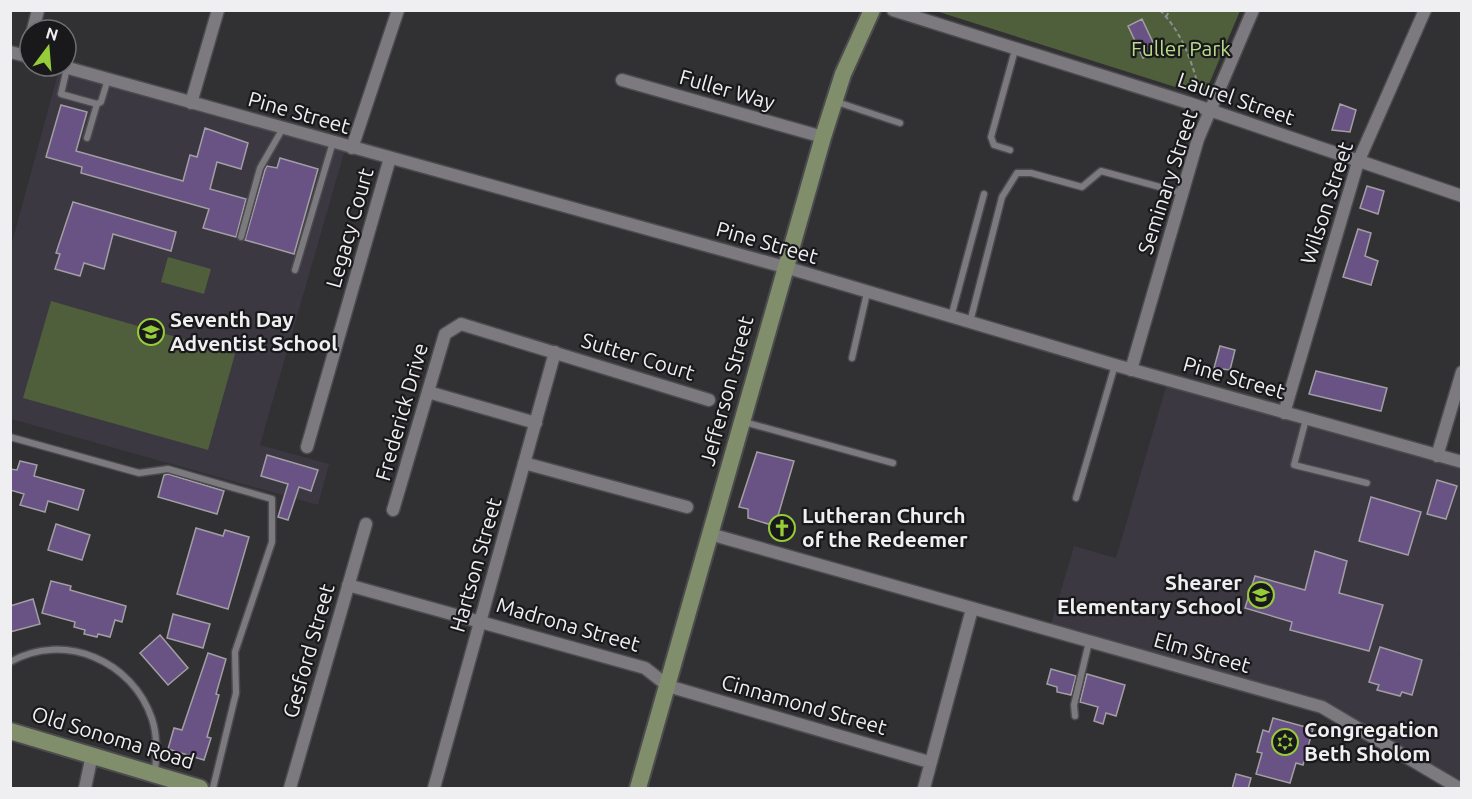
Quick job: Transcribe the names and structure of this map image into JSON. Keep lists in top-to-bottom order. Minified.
{"streets":{"main road":["Jefferson Street","Old Sonoma Road"],"street":["Fuller Way","Laurel Street","Pine Street","Seminary Street","Wilson Street","Legacy Court","Sutter Court","Frederick Drive","Hartson Street","Madrona Street","Gesford Street","Elm Street","Cinnamond Street"]},"crossings":[["Fuller Way","Jefferson Street"],["Laurel Street","Seminary Street"],["Laurel Street","Wilson Street"],["Pine Street","Seminary Street"],["Pine Street","Wilson Street"],["Pine Street","Legacy Court"],["Pine Street","Jefferson Street"],["Sutter Court","Frederick Drive"],["Sutter Court","Hartson Street"],["Jefferson Street","Madrona Street"],["Jefferson Street","Elm Street"],["Jefferson Street","Cinnamond Street"],["Frederick Drive","Hartson Street"],["Hartson Street","Madrona Street"],["Madrona Street","Gesford Street"],["Madrona Street","Cinnamond Street"]],"parks":["Fuller Park"],"places":{"school or university":["Seventh Day Adventist School","Shearer Elementary School"],"church":["Lutheran Church of the Redeemer"],"synagogue":["Congregation Beth Sholom"]},"north":"top"}
